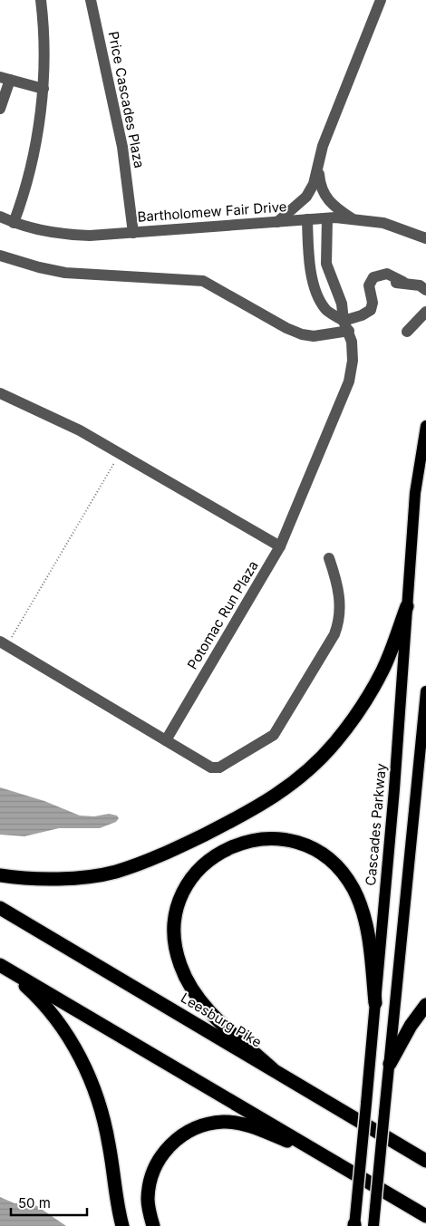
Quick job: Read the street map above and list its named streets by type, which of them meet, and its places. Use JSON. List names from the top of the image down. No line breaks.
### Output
{"streets":{"highway":["Leesburg Pike"],"main road":["Cascades Parkway"],"street":["Price Cascades Plaza","Bartholomew Fair Drive","Potomac Run Plaza"]},"crossings":[["Price Cascades Plaza","Bartholomew Fair Drive"],["Bartholomew Fair Drive","Potomac Run Plaza"]],"scale_bar":"50 m"}
